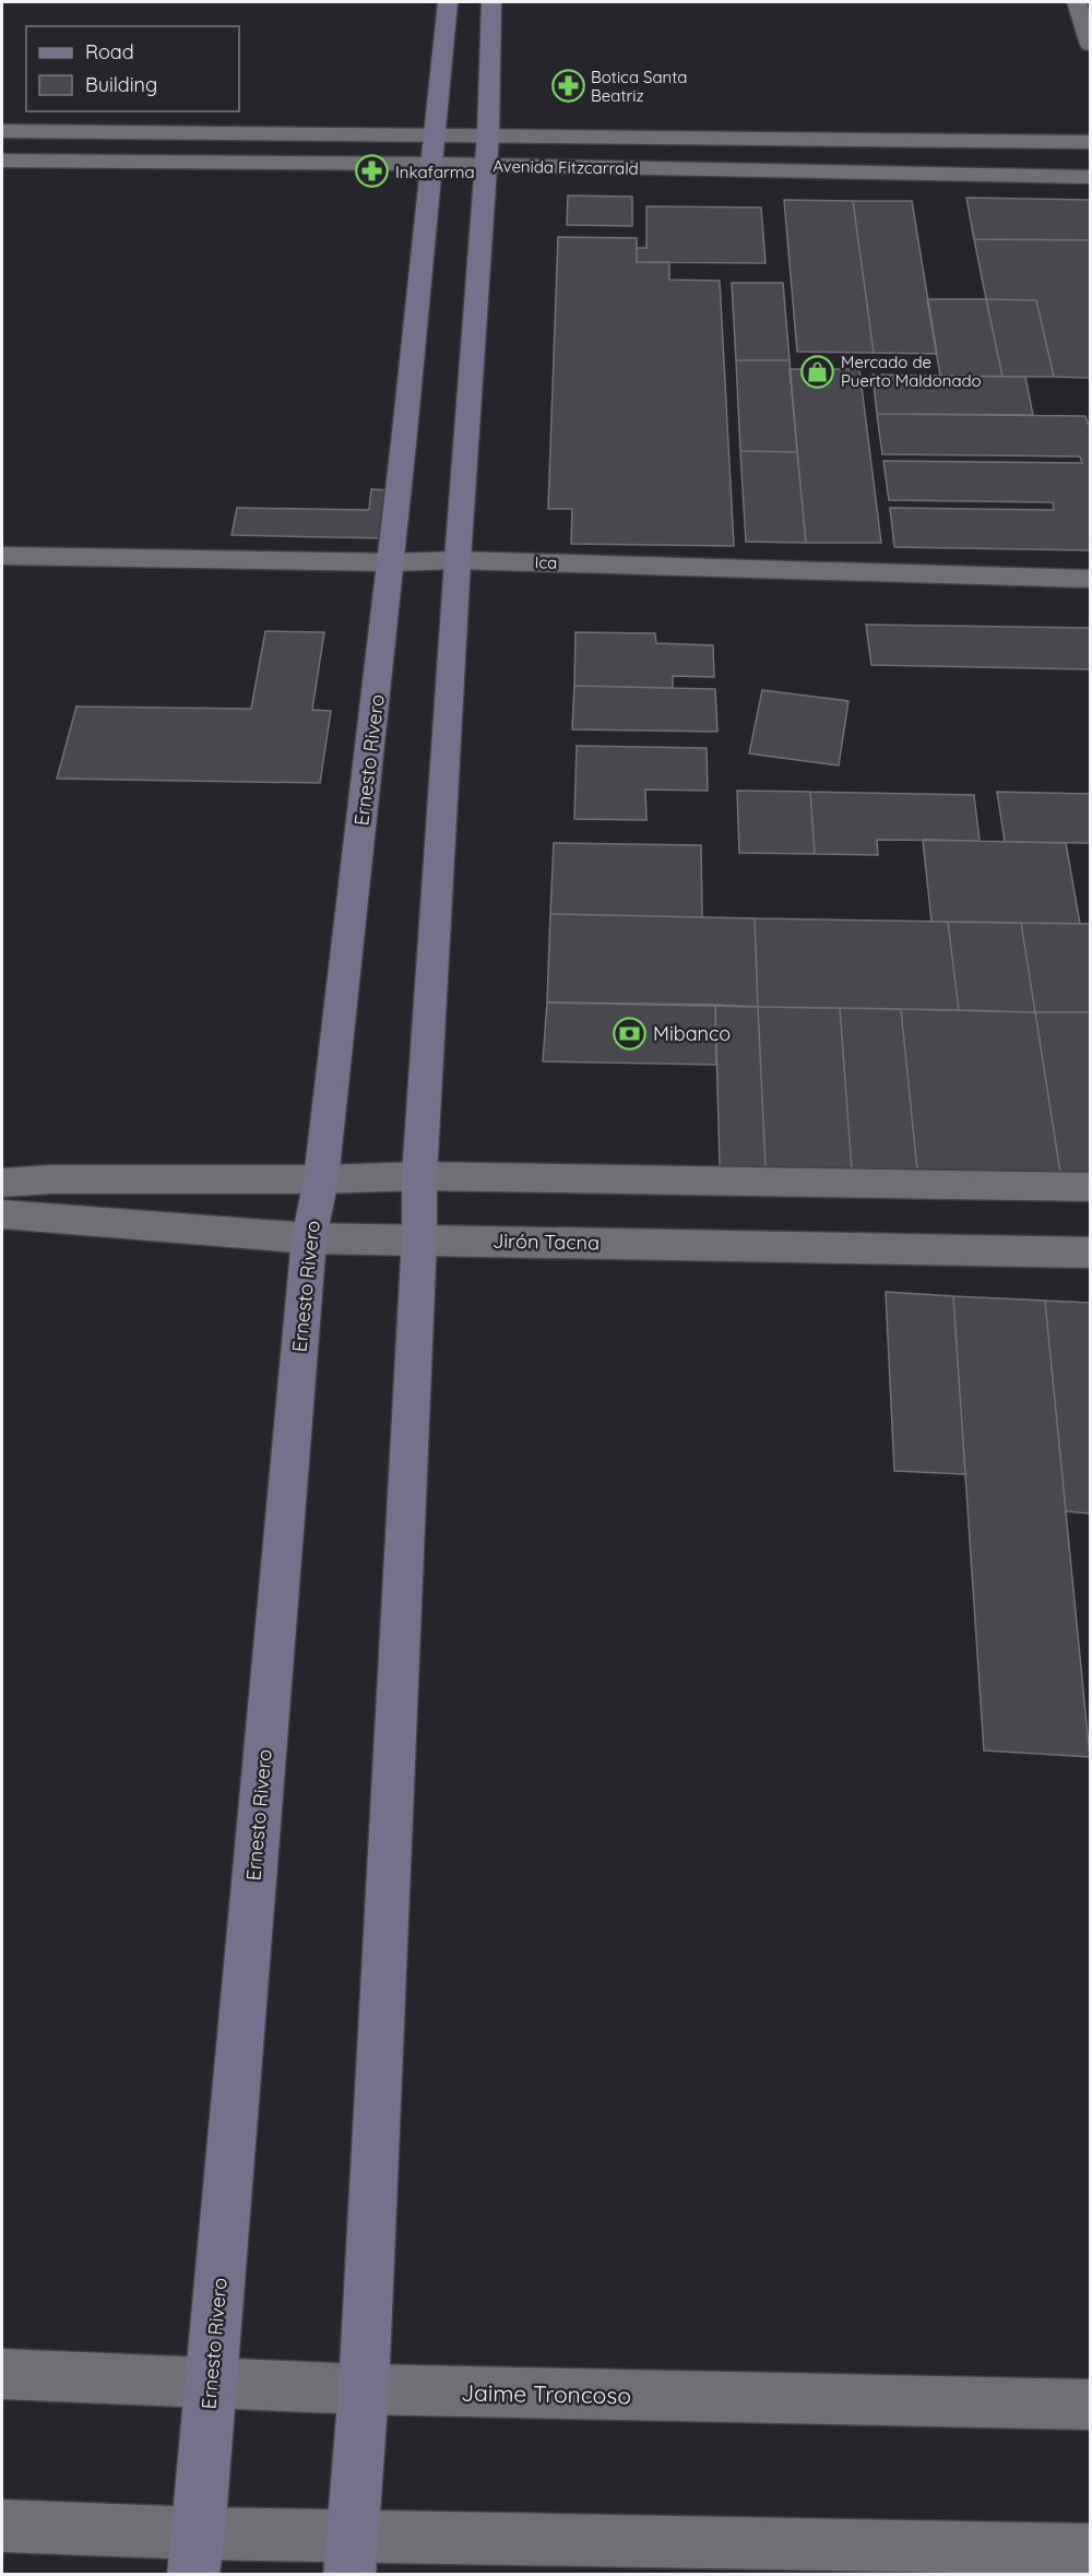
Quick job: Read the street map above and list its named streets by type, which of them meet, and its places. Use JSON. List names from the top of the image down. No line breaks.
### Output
{"streets":{"main road":["Ernesto Rivero"],"street":["Avenida Fitzcarrald","Ica","Jirón Tacna","Jaime Troncoso"]},"crossings":[["Avenida Fitzcarrald","Ernesto Rivero"],["Ica","Ernesto Rivero"],["Ernesto Rivero","Jirón Tacna"],["Ernesto Rivero","Jaime Troncoso"]],"places":{"pharmacy":["Botica Santa Beatriz","Inkafarma"],"shop":["Mercado de Puerto Maldonado"],"bank":["Mibanco"]},"legend":["Road","Building"]}
